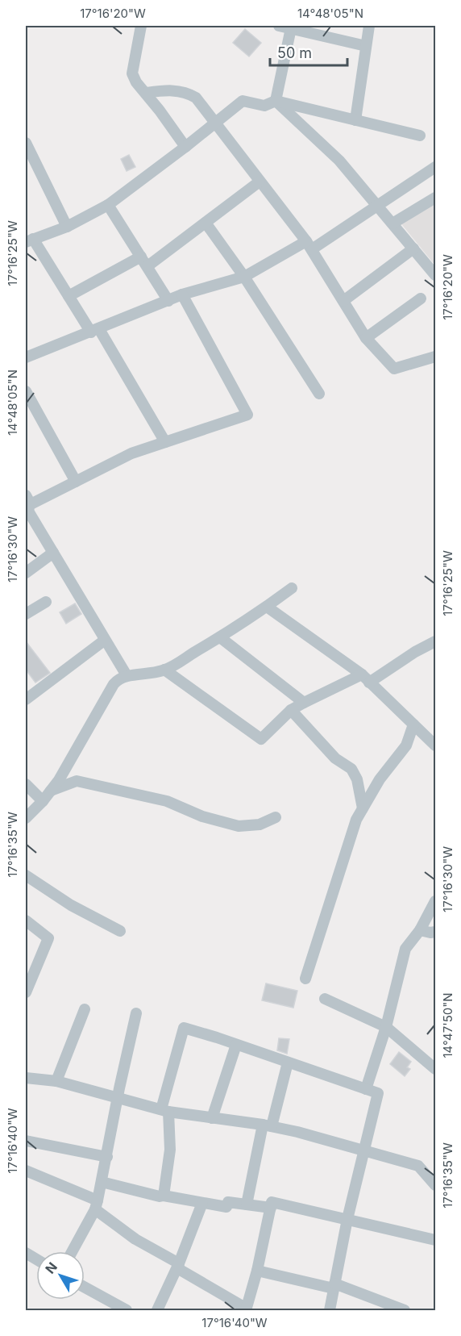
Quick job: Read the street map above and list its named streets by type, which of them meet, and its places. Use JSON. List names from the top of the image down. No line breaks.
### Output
{"scale_bar":"50 m","north":"top left","coordinates":["17°16'20\"W","14°48'05\"N","17°16'25\"W","17°16'30\"W","17°16'35\"W","14°47'50\"N","17°16'40\"W"]}
